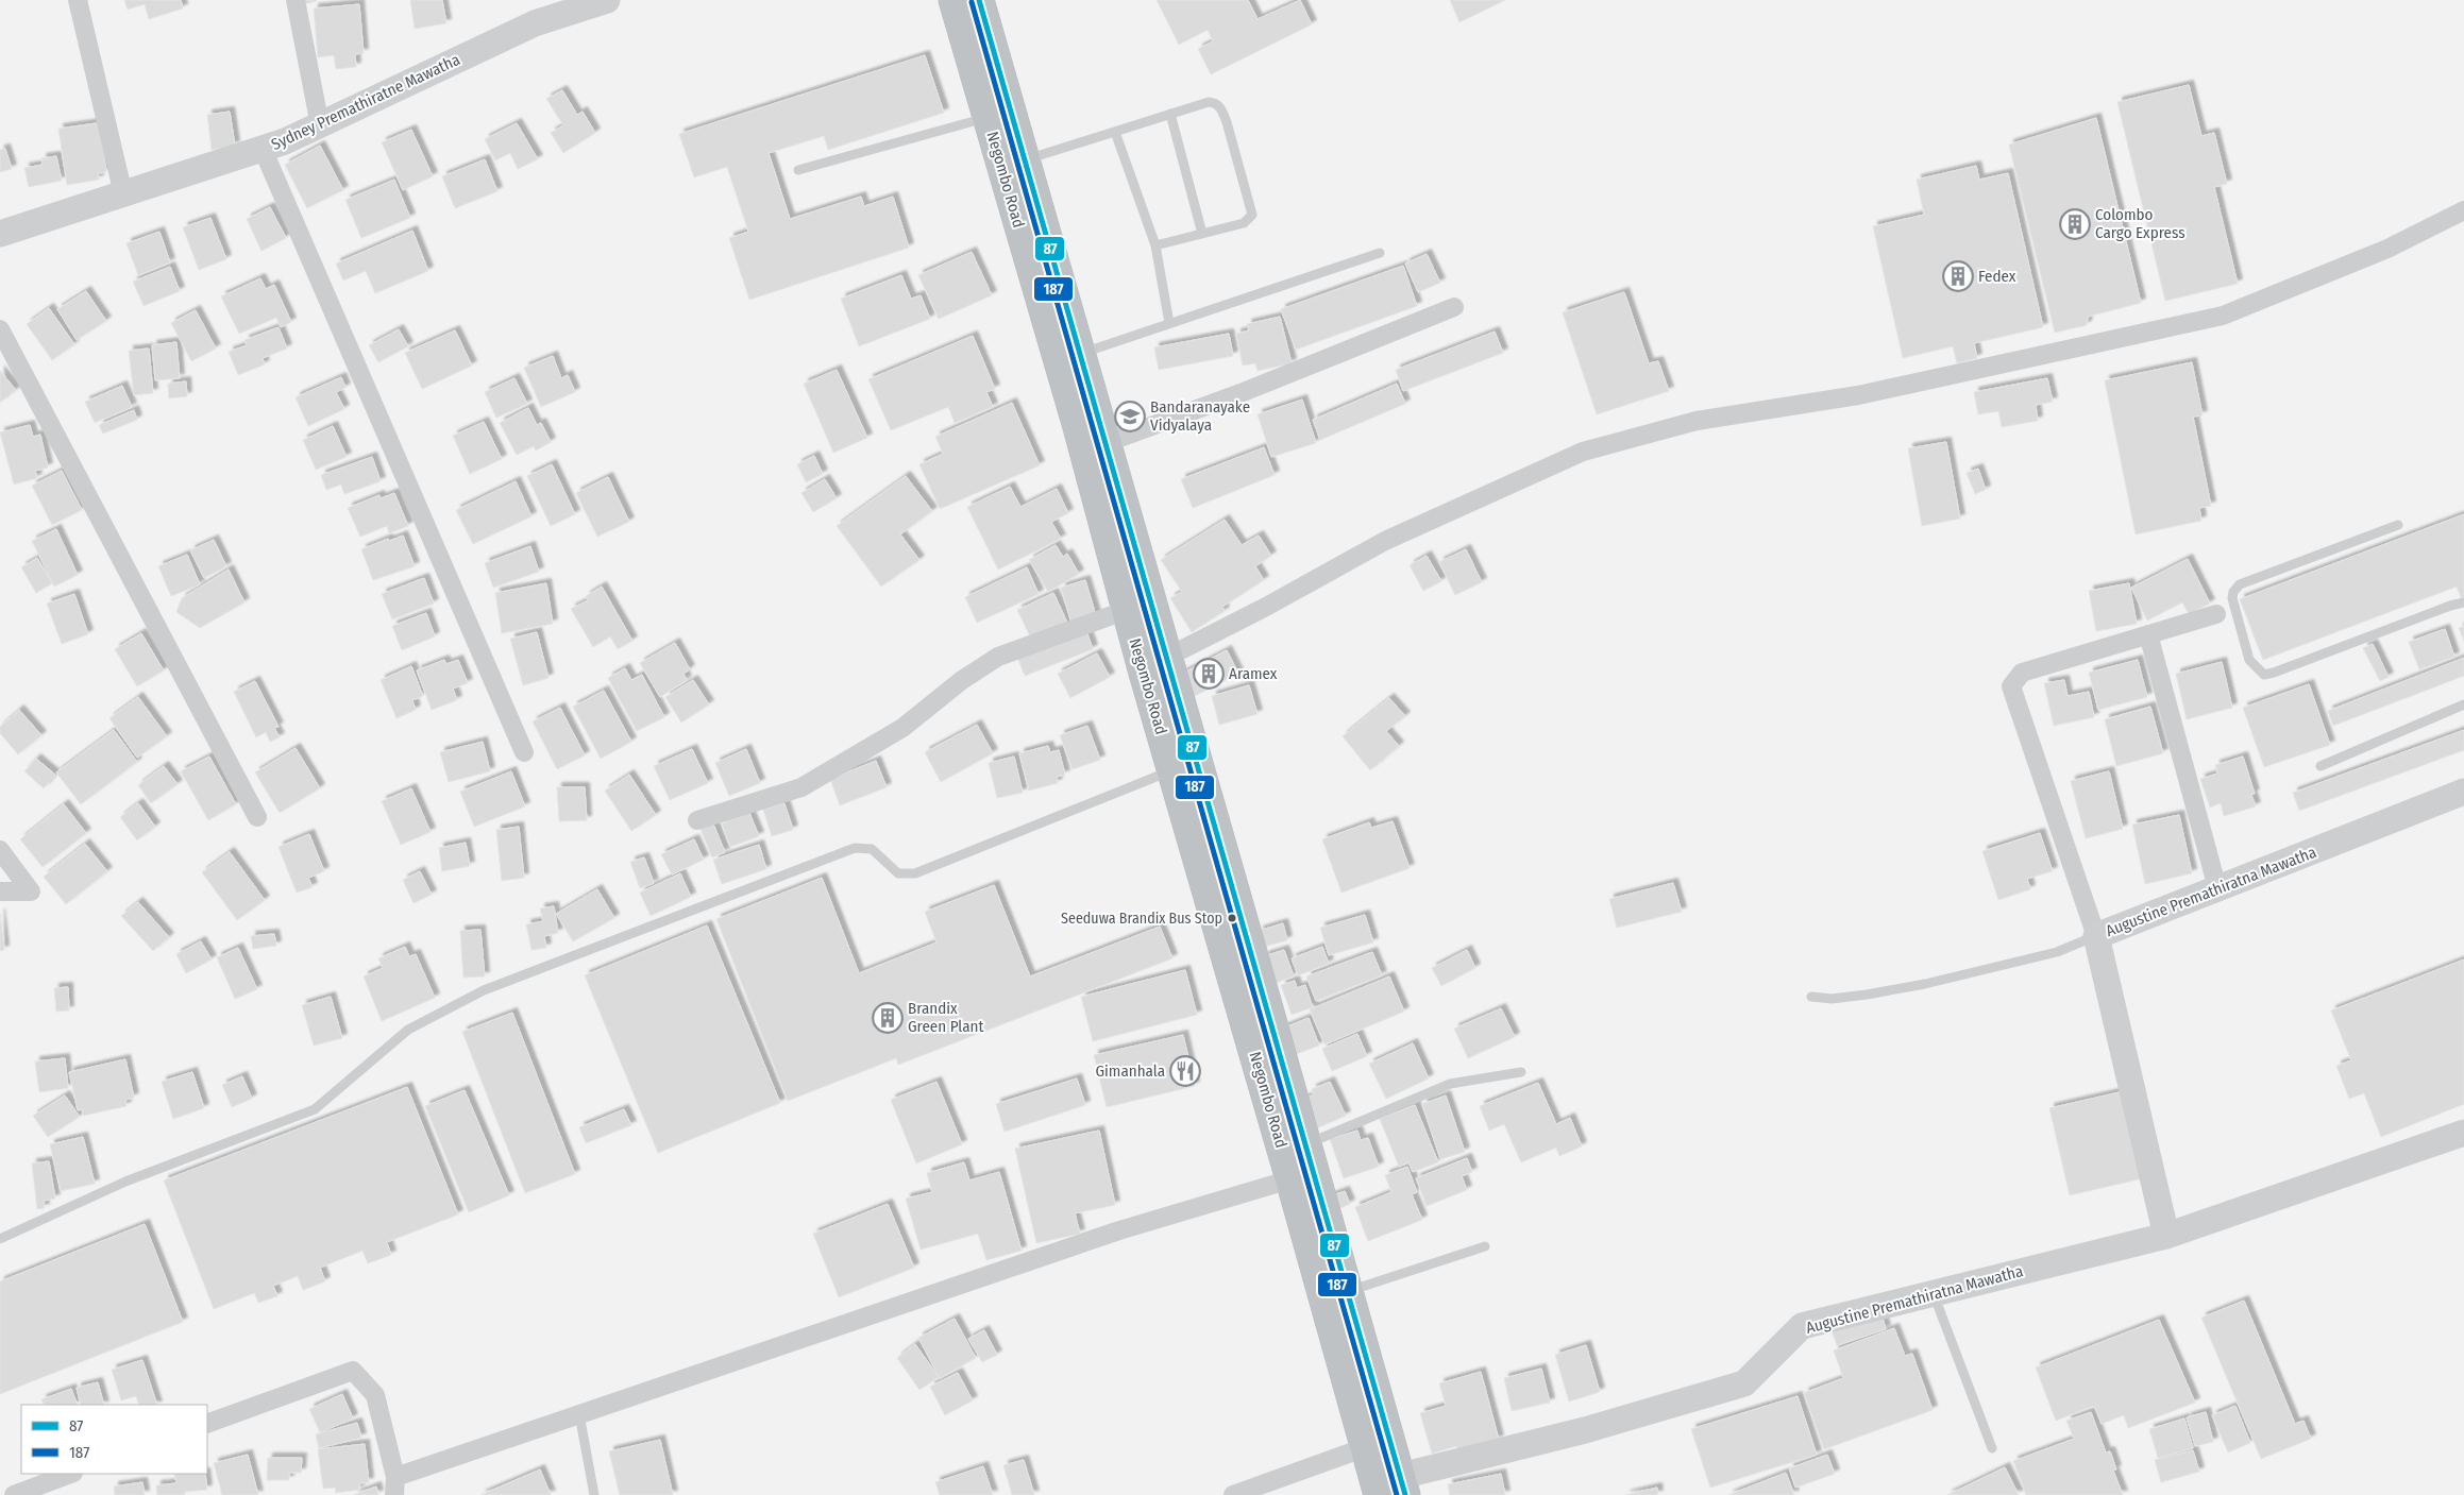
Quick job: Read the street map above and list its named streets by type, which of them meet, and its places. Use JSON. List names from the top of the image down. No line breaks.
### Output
{"streets":{"highway":["Negombo Road"],"main road":["Sydney Premathiratne Mawatha","Augustine Premathiratna Mawatha"]},"crossings":[["Negombo Road","Augustine Premathiratna Mawatha"]],"places":{"building":["Colombo Cargo Express","Fedex","Aramex","Brandix Green Plant"],"school or university":["Bandaranayake Vidyalaya"],"other":["Seeduwa Brandix Bus Stop"],"restaurant":["Gimanhala"]},"lines":["transit line 87","transit line 187"],"legend":["87","187"]}
